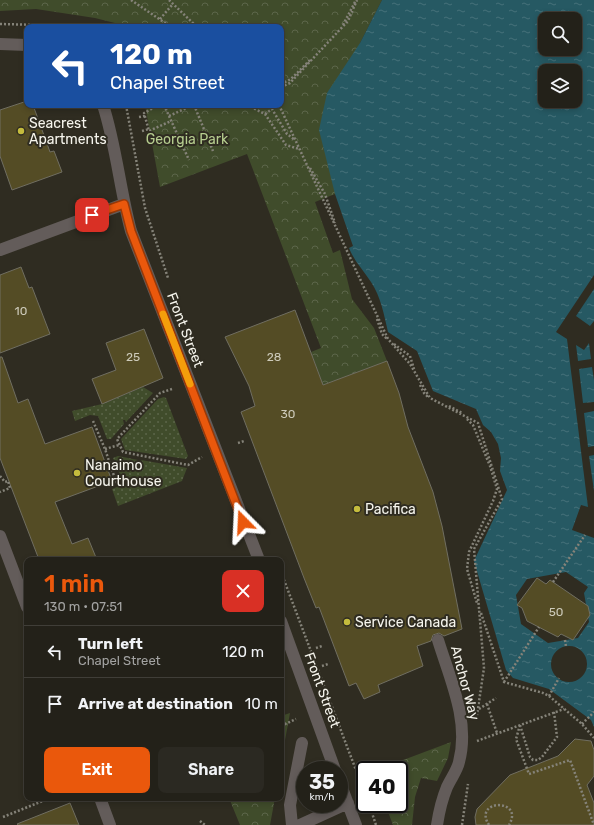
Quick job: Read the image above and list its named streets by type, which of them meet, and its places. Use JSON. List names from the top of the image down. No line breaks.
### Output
{"streets":{"street":["Front Street","Anchor Way"]},"parks":["Georgia Park"],"places":["Seacrest Apartments","Nanaimo Courthouse","Pacifica","Service Canada"],"house_numbers":["10","25","28","30","50"],"page":{"turn":["120 m","Chapel Street"],"heading":["1 min","130 m · 07:51"],"list":[{"name":"Turn left","note":"Chapel Street","value":"120 m"},{"name":"Arrive at destination","value":"10 m"}],"buttons":["Exit","Share"],"speed":"35 km/h","limit":"40"}}
